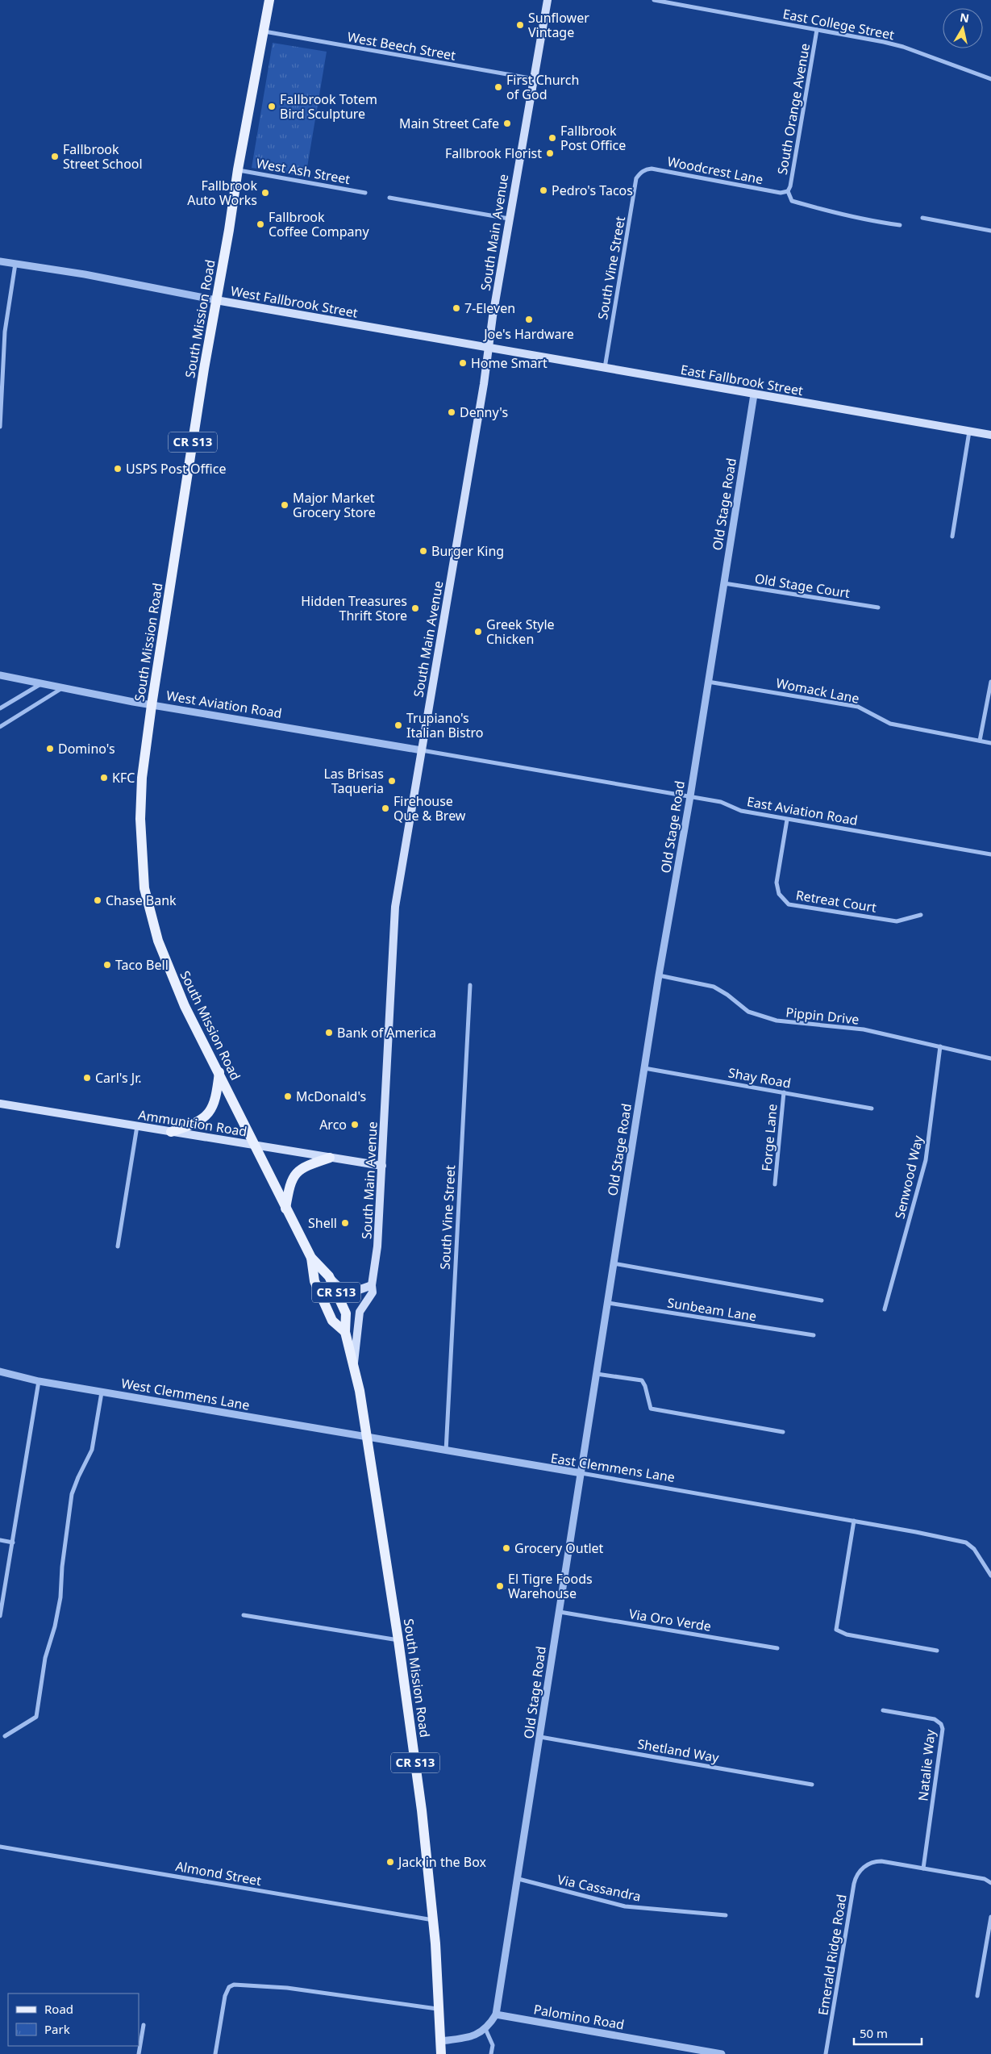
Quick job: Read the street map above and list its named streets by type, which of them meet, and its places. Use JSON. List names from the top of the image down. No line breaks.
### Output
{"streets":{"main road":["South Main Avenue","West Fallbrook Street","South Mission Road","East Fallbrook Street","CR S13","Ammunition Road"],"street":["East College Street","West Beech Street","South Orange Avenue","Woodcrest Lane","West Ash Street","South Vine Street","Old Stage Road","Old Stage Court","Womack Lane","West Aviation Road","East Aviation Road","Retreat Court","Pippin Drive","Shay Road","Forge Lane","Senwood Way","Sunbeam Lane","West Clemmens Lane","East Clemmens Lane","Via Oro Verde","Shetland Way","Natalie Way","Almond Street","Via Cassandra","Emerald Ridge Road","Palomino Road"]},"crossings":[["East College Street","South Orange Avenue"],["West Beech Street","South Main Avenue"],["West Beech Street","South Mission Road"],["South Orange Avenue","Woodcrest Lane"],["Woodcrest Lane","South Vine Street"],["West Ash Street","South Mission Road"],["South Main Avenue","West Fallbrook Street"],["South Main Avenue","South Mission Road"],["South Main Avenue","East Fallbrook Street"],["South Main Avenue","West Aviation Road"],["South Main Avenue","East Aviation Road"],["South Main Avenue","Ammunition Road"],["South Vine Street","East Fallbrook Street"],["South Vine Street","East Clemmens Lane"],["West Fallbrook Street","South Mission Road"],["West Fallbrook Street","East Fallbrook Street"],["South Mission Road","West Aviation Road"],["South Mission Road","Ammunition Road"],["South Mission Road","West Clemmens Lane"],["South Mission Road","East Clemmens Lane"],["South Mission Road","Almond Street"],["East Fallbrook Street","Old Stage Road"],["Old Stage Road","Old Stage Court"],["Old Stage Road","Womack Lane"],["Old Stage Road","East Aviation Road"],["Old Stage Road","Pippin Drive"],["Old Stage Road","Shay Road"],["Old Stage Road","Sunbeam Lane"],["Old Stage Road","East Clemmens Lane"],["Old Stage Road","Via Oro Verde"],["Old Stage Road","Shetland Way"],["Old Stage Road","Via Cassandra"],["Old Stage Road","Palomino Road"],["West Aviation Road","East Aviation Road"],["East Aviation Road","Retreat Court"],["Pippin Drive","Senwood Way"],["Shay Road","Forge Lane"],["West Clemmens Lane","East Clemmens Lane"],["Natalie Way","Emerald Ridge Road"]],"places":["Sunflower Vintage","First Church of God","Fallbrook Totem Bird Sculpture","Main Street Cafe","Fallbrook Post Office","Fallbrook Florist","Fallbrook Street School","Pedro's Tacos","Fallbrook Auto Works","Fallbrook Coffee Company","7-Eleven","Joe's Hardware","Home Smart","Denny's","USPS Post Office","Major Market Grocery Store","Burger King","Hidden Treasures Thrift Store","Greek Style Chicken","Trupiano's Italian Bistro","Domino's","KFC","Las Brisas Taqueria","Firehouse Que & Brew","Chase Bank","Taco Bell","Bank of America","Carl's Jr.","McDonald's","Arco","Shell","Grocery Outlet","El Tigre Foods Warehouse","Jack in the Box"],"legend":["Road","Park"],"scale_bar":"50 m","north":"top"}
